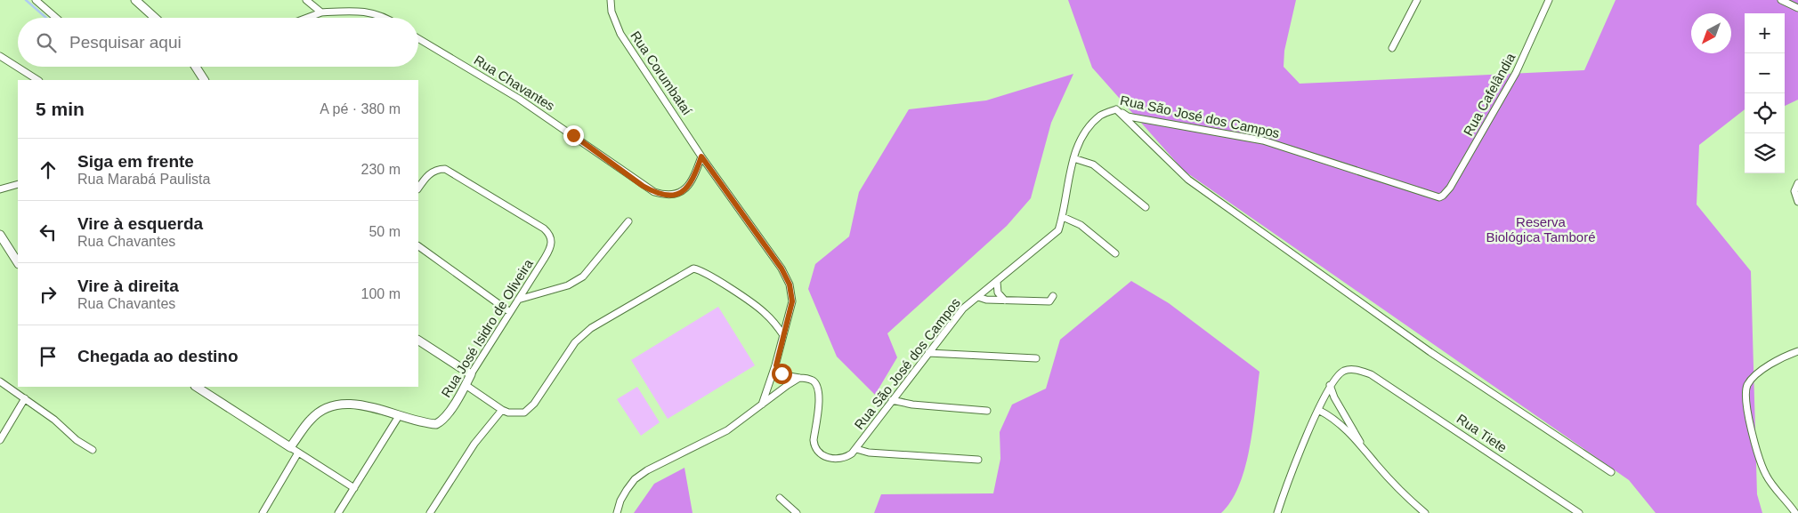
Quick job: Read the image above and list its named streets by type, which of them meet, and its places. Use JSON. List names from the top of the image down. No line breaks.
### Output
{"streets":{"street":["Rua Corumbataí","Rua Chavantes","Rua Cafelândia","Rua São José dos Campos","Rua José Isidro de Oliveira","Rua Tiete"]},"crossings":[["Rua Corumbataí","Rua Chavantes"],["Rua Corumbataí","Rua São José dos Campos"],["Rua Cafelândia","Rua São José dos Campos"]],"parks":["Reserva Biológica Tamboré"],"north":"bottom left","page":{"map_buttons":["+","−"],"search":"Pesquisar aqui","heading":["5 min","A pé · 380 m"],"list":[["Siga em frente","Rua Marabá Paulista","230 m"],["Vire à esquerda","Rua Chavantes","50 m"],["Vire à direita","Rua Chavantes","100 m"],"Chegada ao destino"]}}
